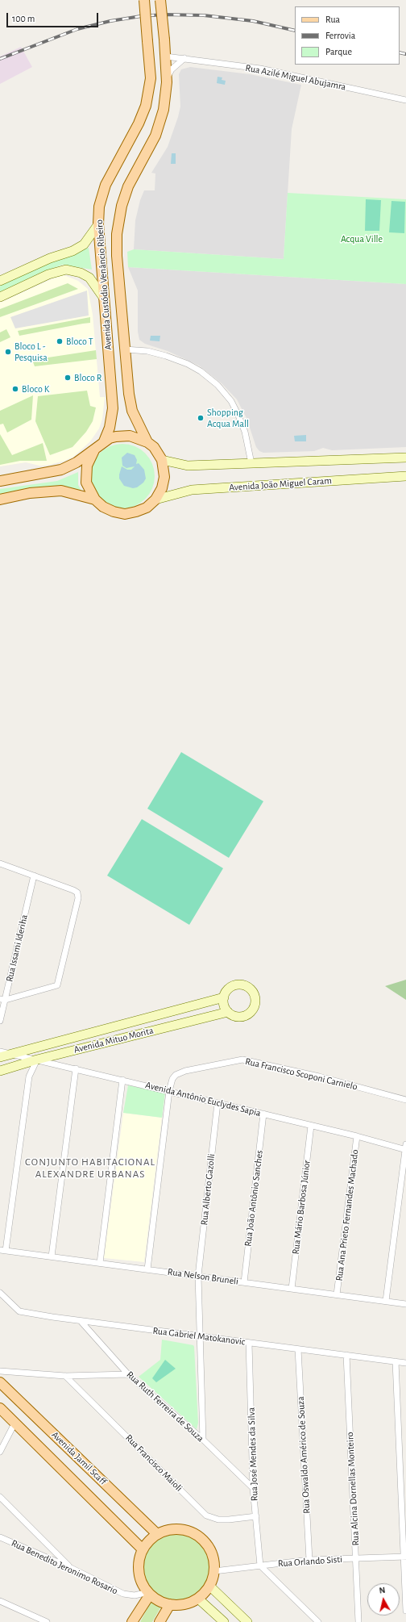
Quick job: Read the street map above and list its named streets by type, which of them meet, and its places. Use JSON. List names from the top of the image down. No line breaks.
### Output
{"streets":{"main road":["Avenida Custódio Venâncio Ribeiro","Avenida Jamil Scaff"],"street":["Rua Azilé Miguel Abujamra","Avenida João Miguel Caram","Rua Issami Ideriha","Avenida Mituo Morita","Rua Francisco Scoponi Carnielo","Avenida Antônio Euclydes Sapia","Rua Alberto Gazolli","Rua João Antônio Sanches","Rua Mário Barbosa Júnior","Rua Ana Prieto Fernandes Machado","Rua Nelson Bruneli","Rua Gabriel Matokanovic","Rua Ruth Ferreira de Souza","Rua José Mendes da Silva","Rua Oswaldo Américo de Souza","Rua Francisco Maioli","Rua Alcina Dornellas Monteiro","Rua Orlando Sisti","Rua Benedito Jeronimo Rosario"]},"crossings":[["Rua Azilé Miguel Abujamra","Avenida Custódio Venâncio Ribeiro"],["Avenida Custódio Venâncio Ribeiro","Avenida João Miguel Caram"],["Avenida Mituo Morita","Avenida Antônio Euclydes Sapia"],["Rua Francisco Scoponi Carnielo","Avenida Antônio Euclydes Sapia"],["Avenida Antônio Euclydes Sapia","Rua Alberto Gazolli"],["Avenida Antônio Euclydes Sapia","Rua João Antônio Sanches"],["Avenida Antônio Euclydes Sapia","Rua Mário Barbosa Júnior"],["Avenida Antônio Euclydes Sapia","Rua Ana Prieto Fernandes Machado"],["Rua Alberto Gazolli","Rua Nelson Bruneli"],["Rua Alberto Gazolli","Rua Gabriel Matokanovic"],["Rua Alberto Gazolli","Rua Ruth Ferreira de Souza"],["Rua João Antônio Sanches","Rua Nelson Bruneli"],["Rua Mário Barbosa Júnior","Rua Nelson Bruneli"],["Rua Ana Prieto Fernandes Machado","Rua Nelson Bruneli"],["Rua Gabriel Matokanovic","Rua Ruth Ferreira de Souza"],["Rua Gabriel Matokanovic","Rua José Mendes da Silva"],["Rua Gabriel Matokanovic","Rua Oswaldo Américo de Souza"],["Rua Gabriel Matokanovic","Rua Alcina Dornellas Monteiro"],["Rua Ruth Ferreira de Souza","Rua José Mendes da Silva"],["Rua José Mendes da Silva","Rua Francisco Maioli"],["Rua José Mendes da Silva","Rua Orlando Sisti"],["Rua Oswaldo Américo de Souza","Rua Orlando Sisti"],["Avenida Jamil Scaff","Rua Orlando Sisti"],["Avenida Jamil Scaff","Rua Benedito Jeronimo Rosario"],["Rua Alcina Dornellas Monteiro","Rua Orlando Sisti"],["Rua Orlando Sisti","Rua Benedito Jeronimo Rosario"]],"districts":["CONJUNTO HABITACIONAL ALEXANDRE URBANAS"],"parks":["Acqua Ville"],"places":["Bloco T","Bloco L - Pesquisa","Bloco R","Bloco K","Shopping Acqua Mall"],"legend":["Rua","Ferrovia","Parque"],"scale_bar":"100 m","north":"top"}
